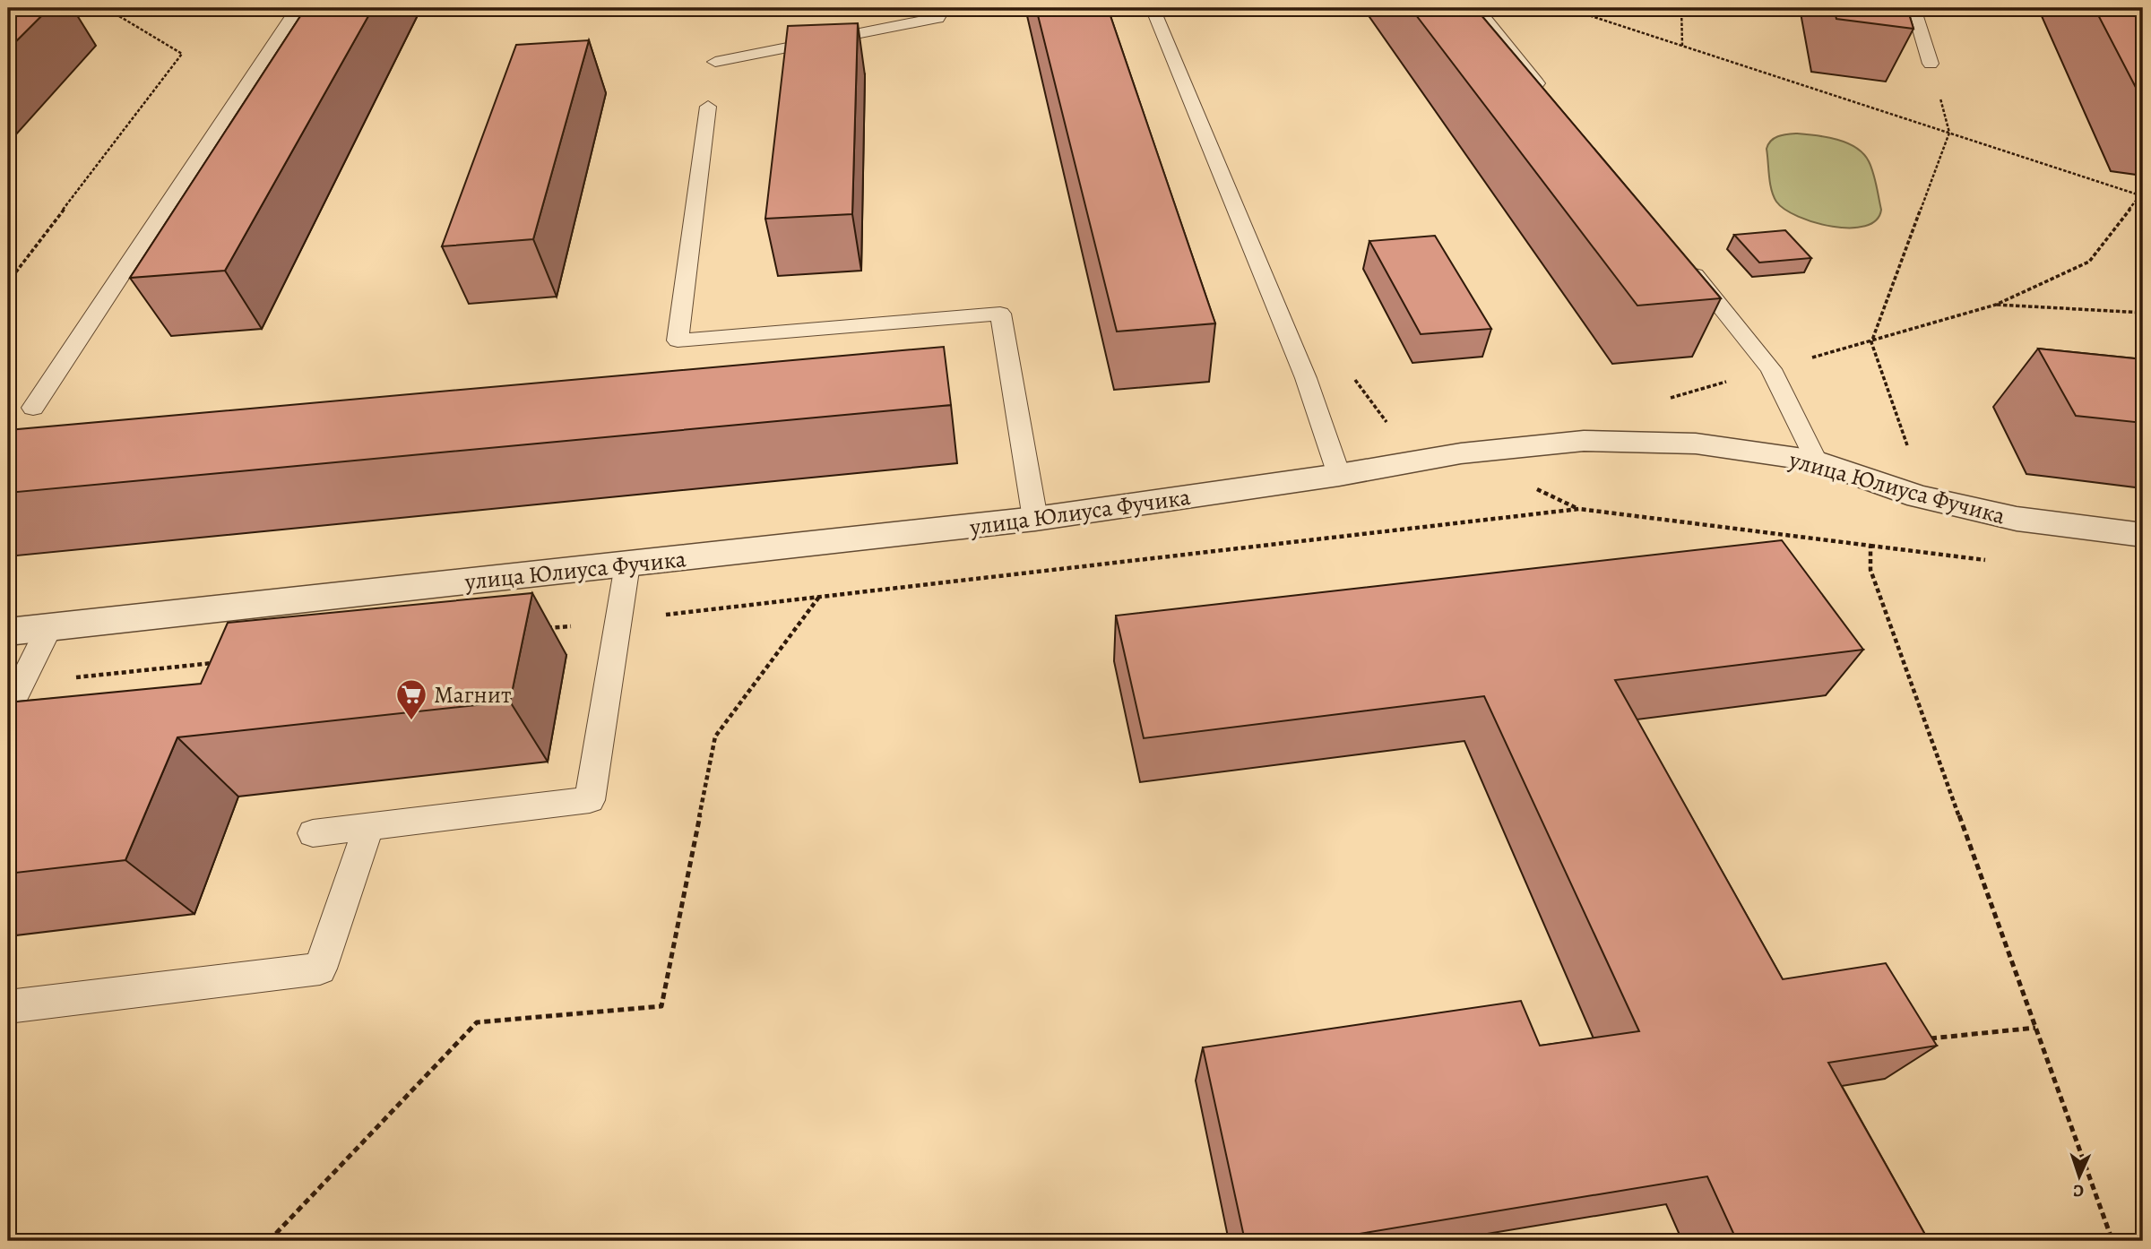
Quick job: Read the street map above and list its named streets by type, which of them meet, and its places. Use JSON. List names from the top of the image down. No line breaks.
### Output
{"streets":{"street":["улица Юлиуса Фучика"]},"places":{"supermarket":["Магнит"]},"north":"bottom"}
